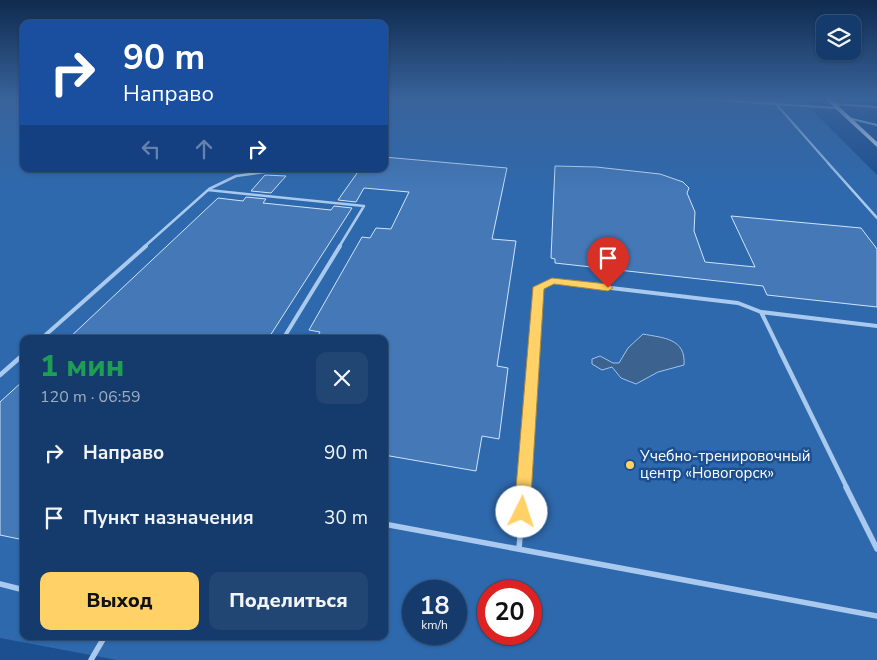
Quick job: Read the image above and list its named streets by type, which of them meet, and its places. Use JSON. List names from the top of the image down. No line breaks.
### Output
{"places":["Учебно-тренировочный центр «Новогорск»"],"page":{"turn":["90 m","Направо"],"heading":["1 мин","120 m · 06:59"],"list":[{"name":"Направо","value":"90 m"},{"name":"Пункт назначения","value":"30 m"}],"buttons":["Выход","Поделиться"],"speed":"18 km/h","limit":"20"}}
